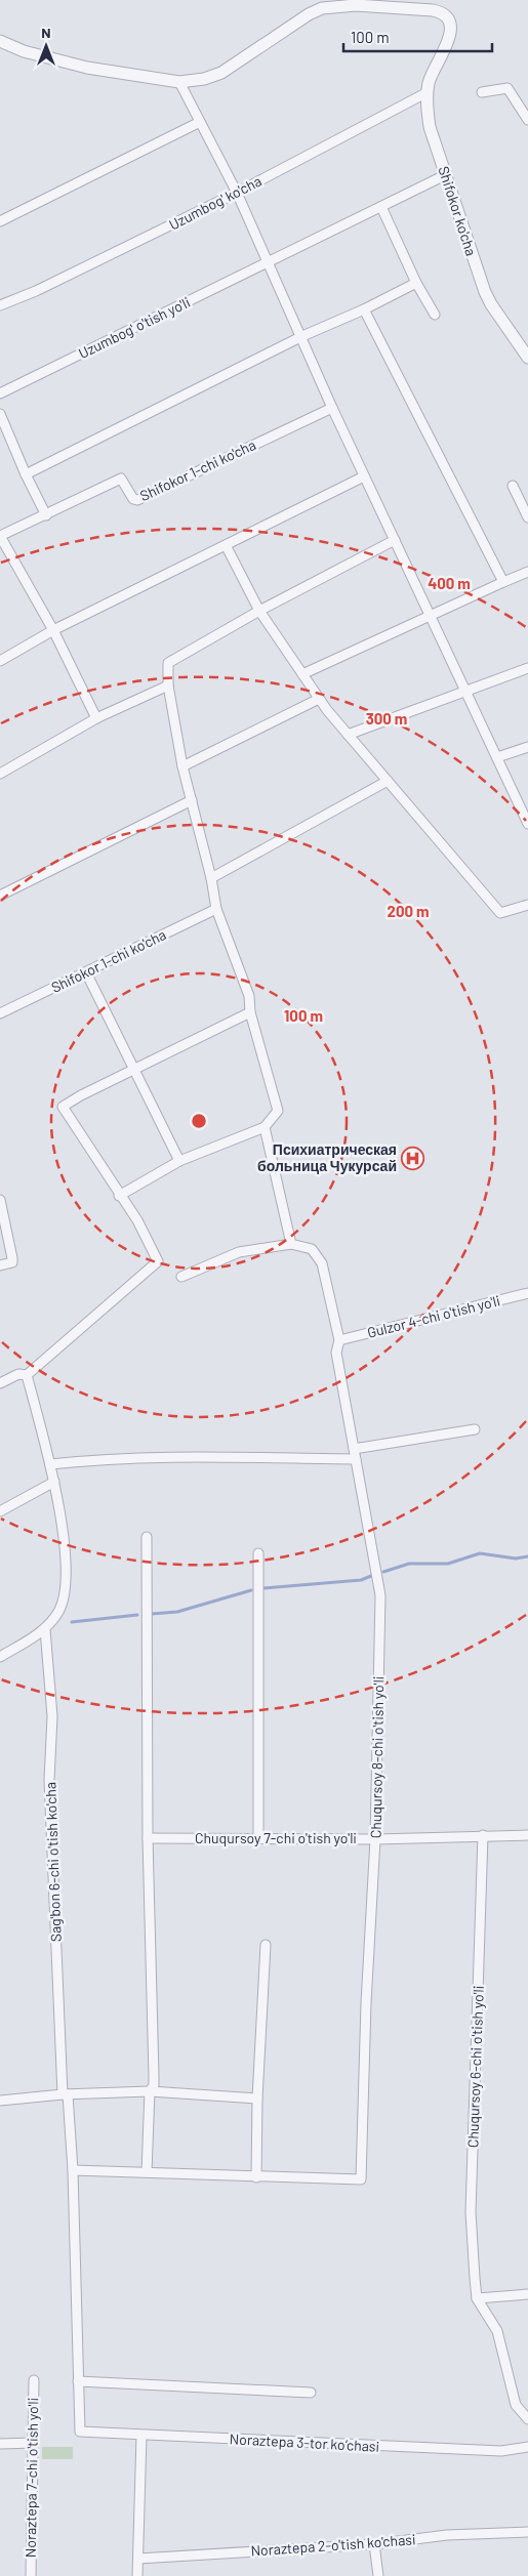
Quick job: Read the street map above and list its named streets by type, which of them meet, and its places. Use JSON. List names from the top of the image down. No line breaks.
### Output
{"streets":{"street":["Uzumbog' ko'cha","Shifokor ko'cha","Uzumbog' o'tish yo'li","Shifokor 1-chi ko'cha","Gulzor 4-chi o'tish yo'li","Chuqursoy 8-chi o'tish yo'li","Chuqursoy 7-chi o'tish yo'li","Sag'bon 6-chi o'tish ko'cha","Chuqursoy 6-chi o'tish yo'li","Noraztepa 3-tor ko‘chasi","Noraztepa 7-chi o'tish yo'li","Noraztepa 2-o'tish ko'chasi"]},"crossings":[["Uzumbog' ko'cha","Shifokor ko'cha"],["Shifokor ko'cha","Uzumbog' o'tish yo'li"],["Gulzor 4-chi o'tish yo'li","Chuqursoy 8-chi o'tish yo'li"],["Chuqursoy 8-chi o'tish yo'li","Chuqursoy 7-chi o'tish yo'li"],["Chuqursoy 7-chi o'tish yo'li","Chuqursoy 6-chi o'tish yo'li"],["Sag'bon 6-chi o'tish ko'cha","Noraztepa 3-tor ko‘chasi"]],"places":{"hospital":["Психиатрическая больница Чукурсай"]},"scale_bar":"100 m","north":"top","rings":["400 m","300 m","200 m","100 m"]}
